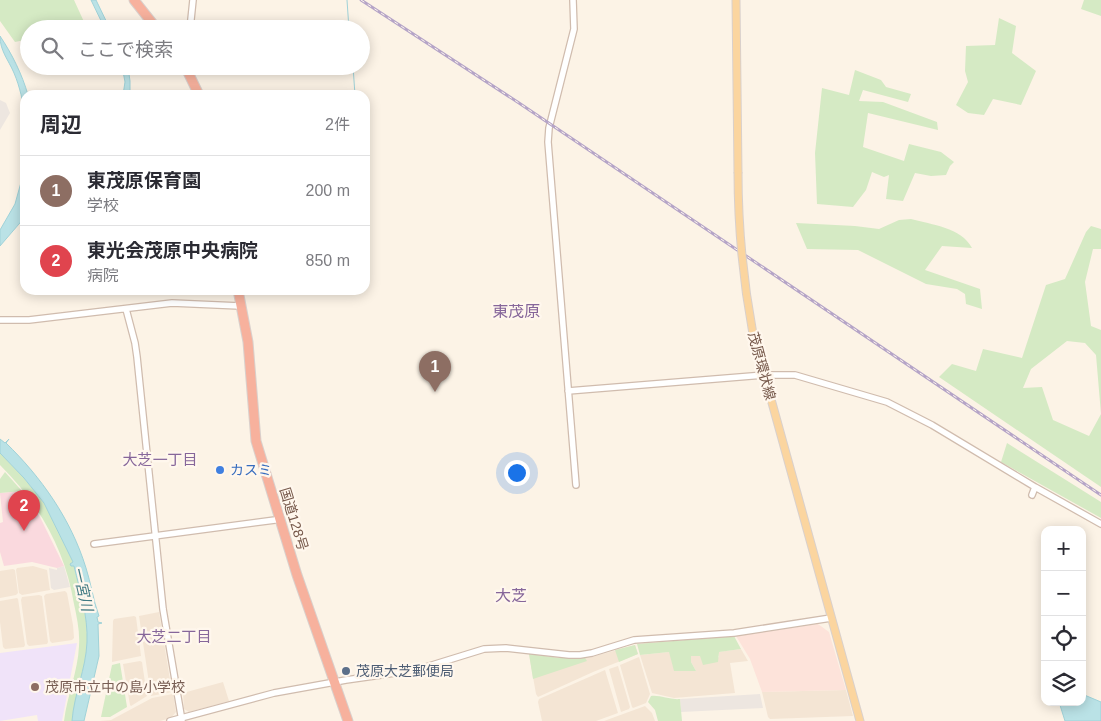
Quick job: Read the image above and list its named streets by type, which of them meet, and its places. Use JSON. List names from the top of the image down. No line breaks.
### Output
{"streets":{"highway":["国道128号"],"main road":["茂原環状線"]},"districts":["東茂原","大芝一丁目","大芝","大芝二丁目"],"water":["一宮川"],"places":["カスミ","茂原大芝郵便局","茂原市立中の島小学校"],"page":{"search":"ここで検索","heading":["周辺","2件"],"list":[{"mark":"1","name":"東茂原保育園","note":"学校","value":"200 m"},{"mark":"2","name":"東光会茂原中央病院","note":"病院","value":"850 m"}],"pins":["1","2"],"map_buttons":["+","−"]}}
